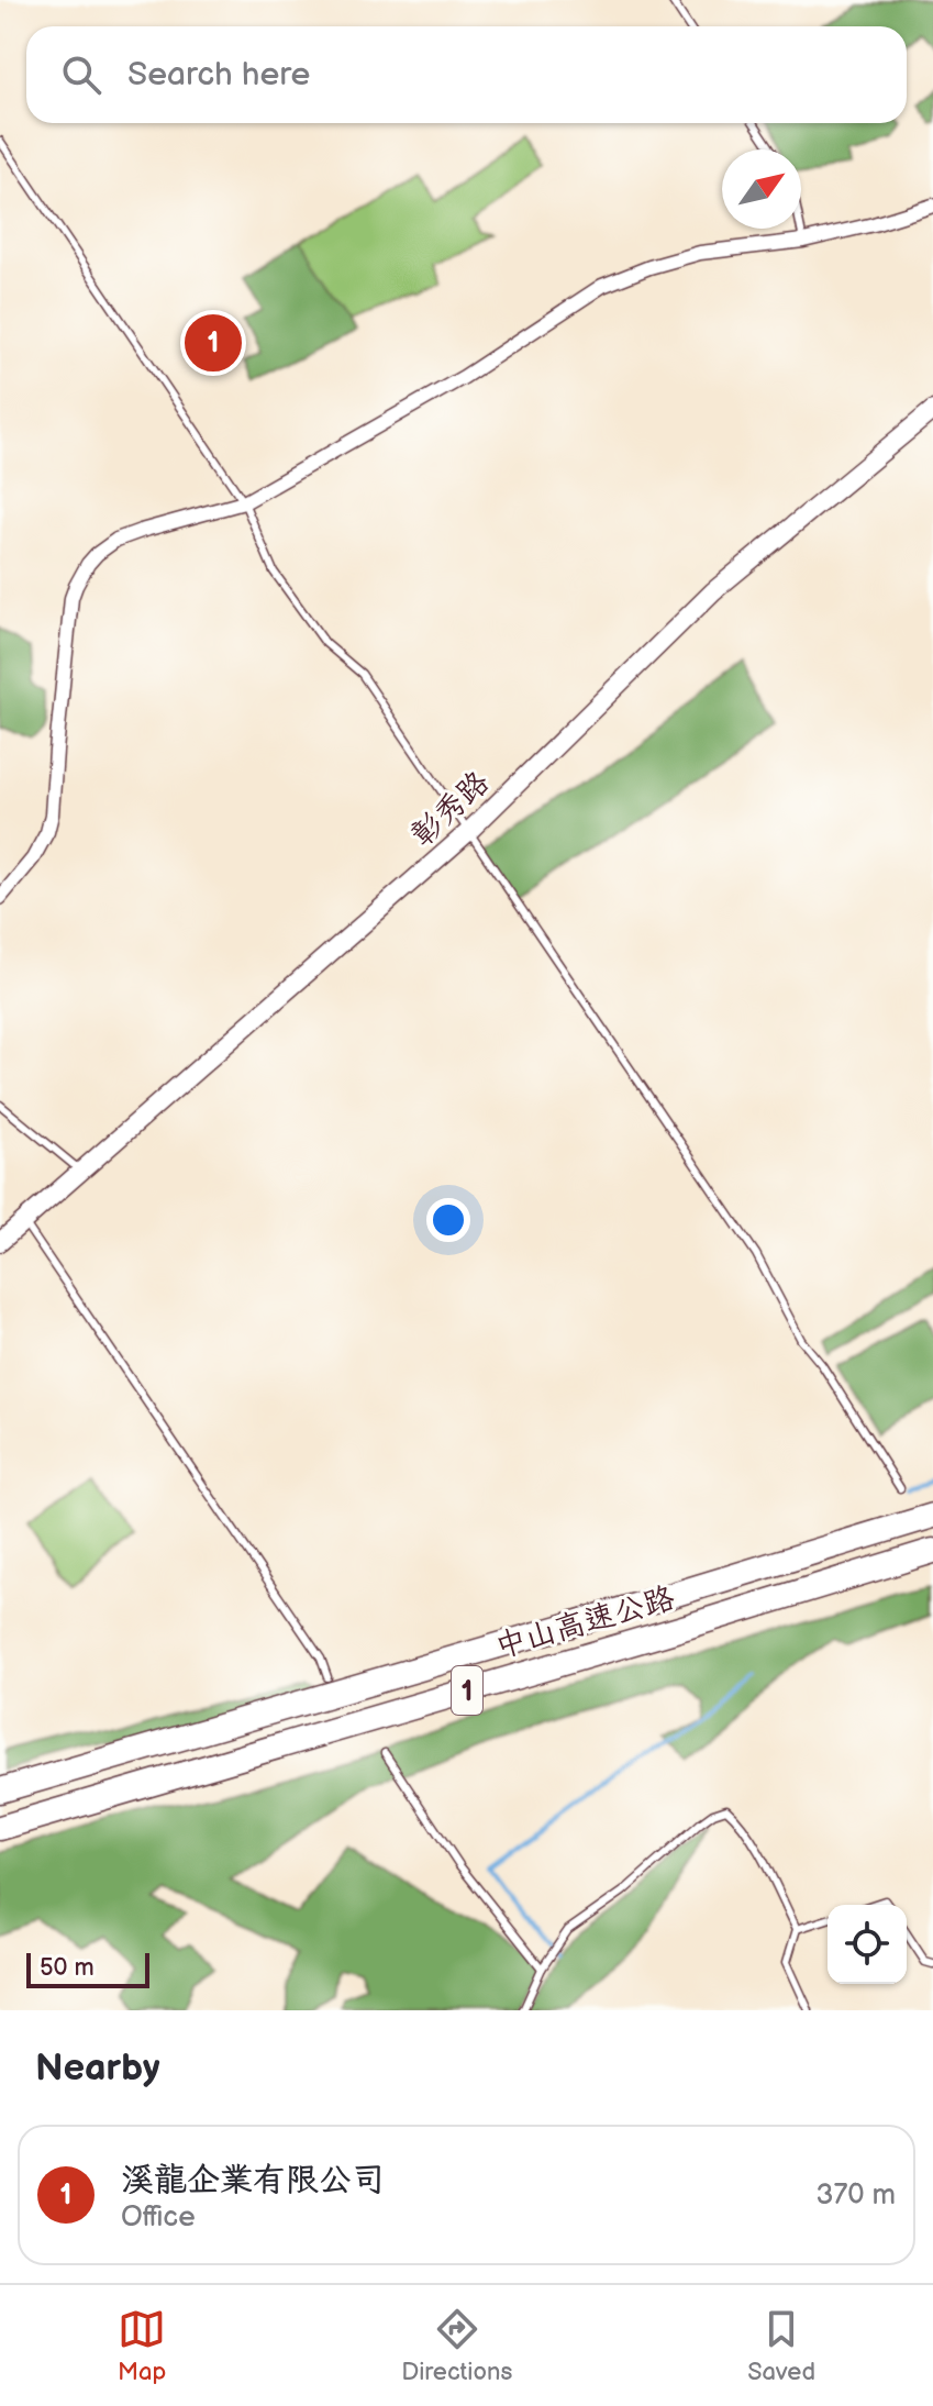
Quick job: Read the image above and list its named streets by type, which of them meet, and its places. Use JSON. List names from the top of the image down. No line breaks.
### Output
{"streets":{"highway":["中山高速公路","1"],"street":["彰秀路"]},"scale_bar":"50 m","north":"top right","page":{"search":"Search here","pins":"1","scale":"50 m","heading":"Nearby","list":[{"mark":"1","name":"溪龍企業有限公司","note":"Office","value":"370 m"}],"nav":["Map","Directions","Saved"]}}
